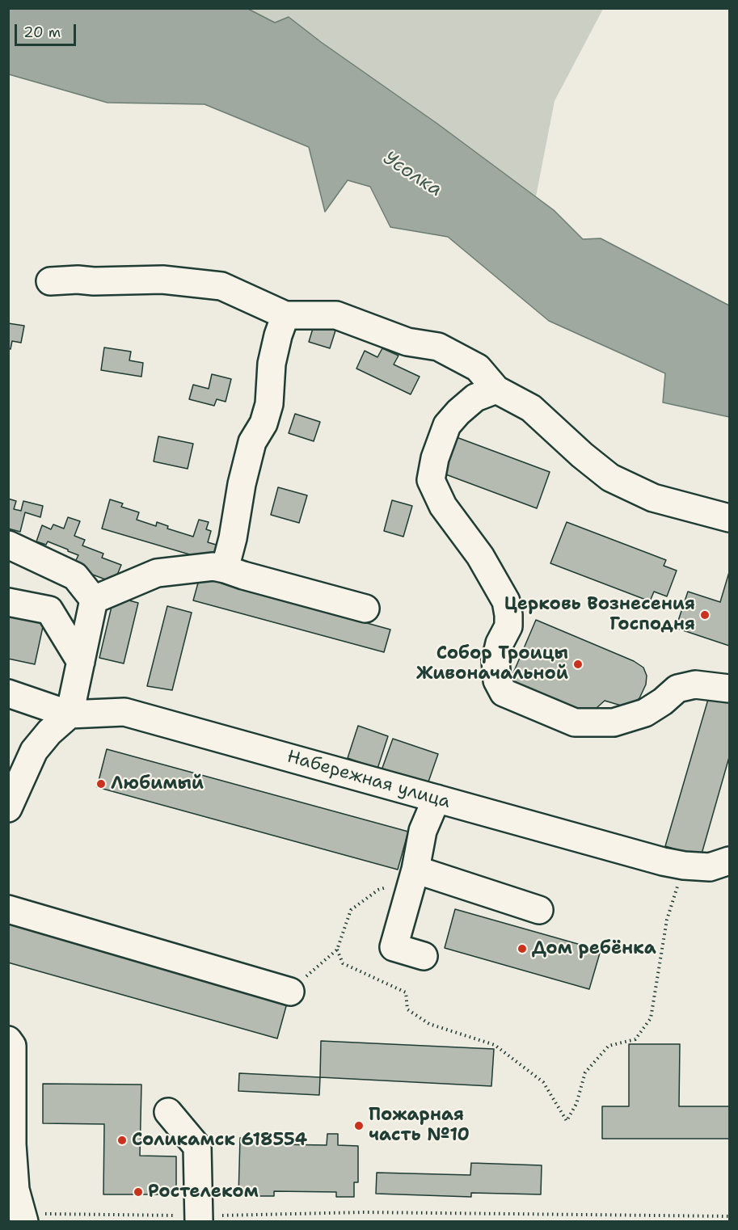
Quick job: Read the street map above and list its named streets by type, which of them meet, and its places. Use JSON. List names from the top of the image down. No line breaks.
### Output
{"streets":{"street":["Набережная улица"]},"water":["Усолка"],"places":["Церковь Вознесения Господня","Собор Троицы Живоначальной","Любимый","Дом ребёнка","Пожарная часть №10","Соликамск 618554","Ростелеком"],"scale_bar":"20 m"}
